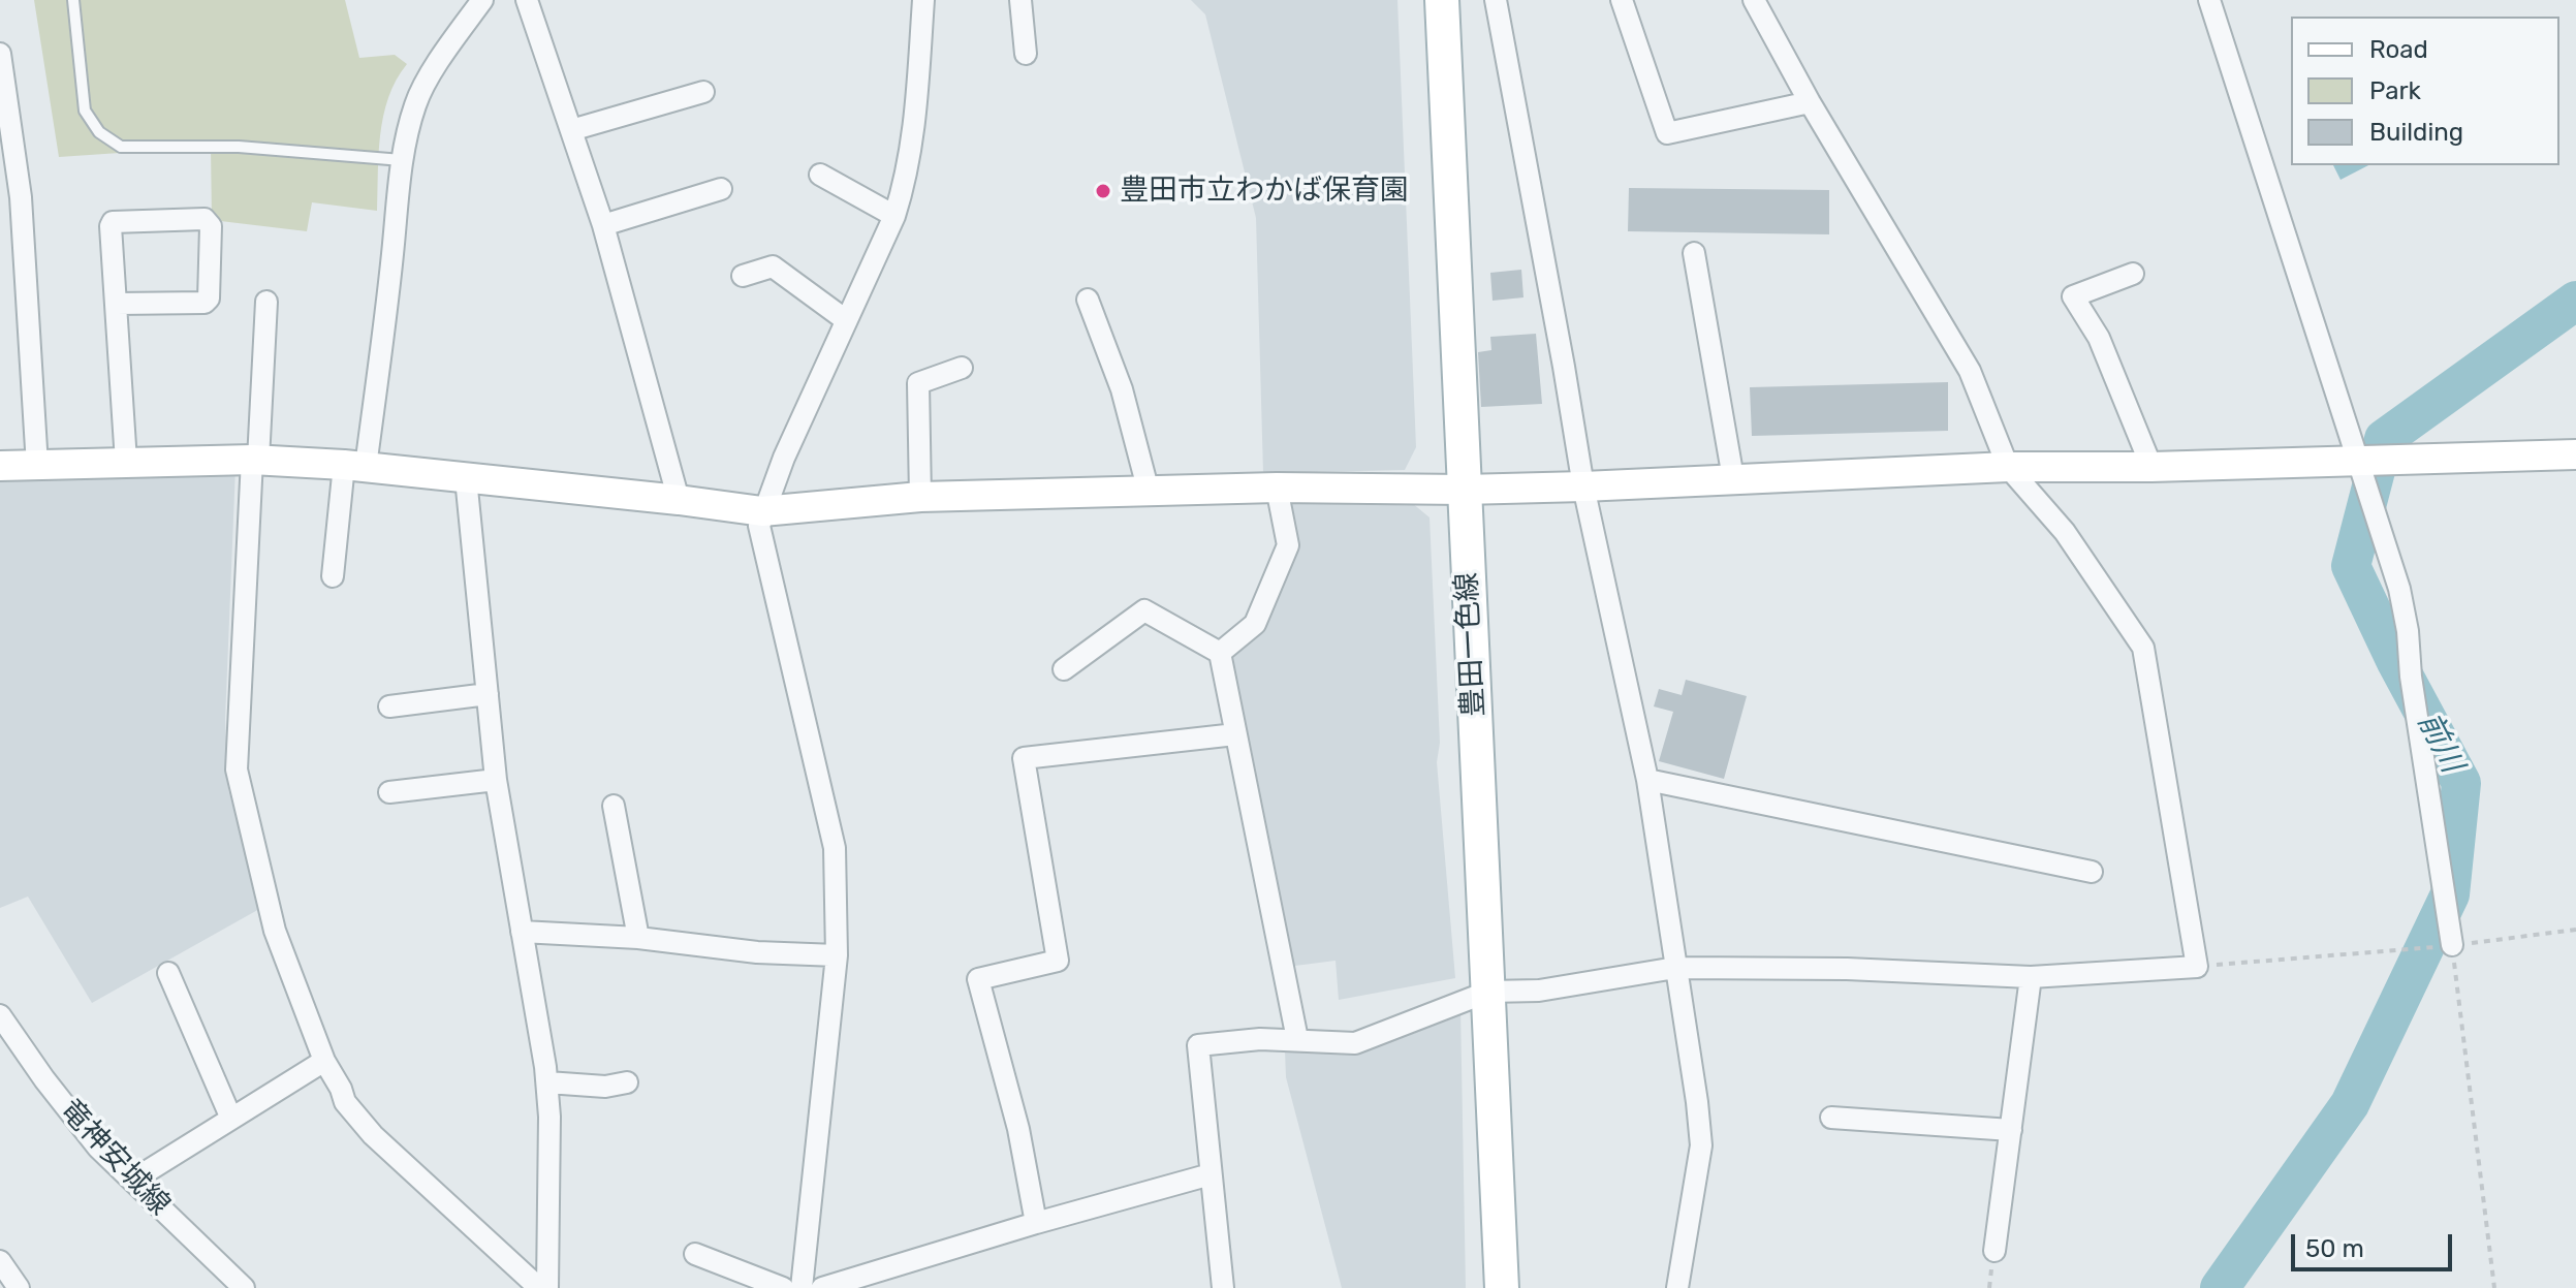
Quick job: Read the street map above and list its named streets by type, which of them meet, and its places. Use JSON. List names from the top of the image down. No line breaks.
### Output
{"streets":{"main road":["豊田一色線"],"street":["竜神安城線"]},"water":["前川"],"places":["豊田市立わかば保育園"],"legend":["Road","Park","Building"],"scale_bar":"50 m"}
